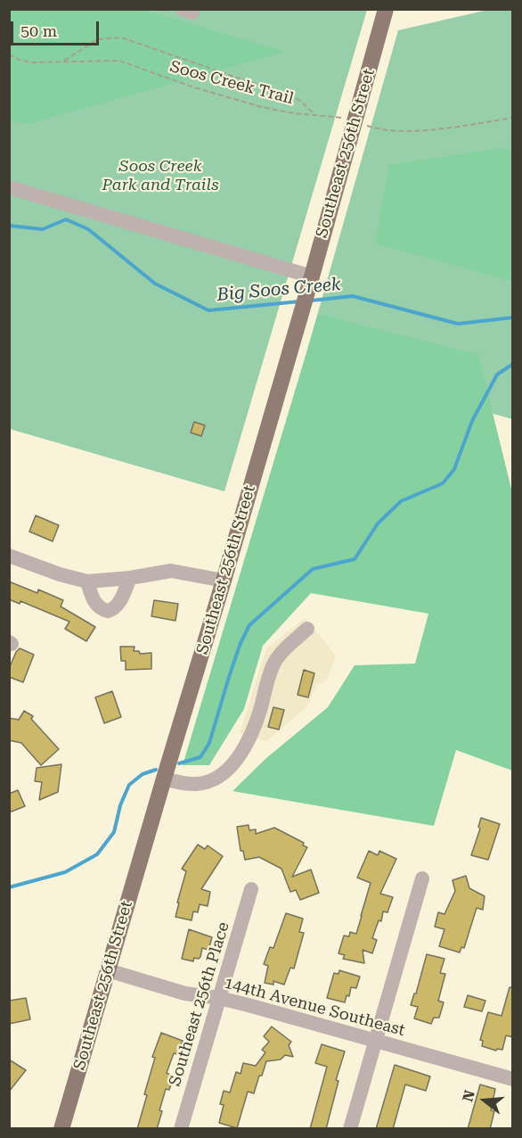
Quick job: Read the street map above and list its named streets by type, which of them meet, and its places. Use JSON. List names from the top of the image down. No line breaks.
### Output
{"streets":{"main road":["Southeast 256th Street"],"street":["Southeast 256th Place","144th Avenue Southeast"],"path":["Soos Creek Trail"]},"crossings":[["Soos Creek Trail","Southeast 256th Street"],["Southeast 256th Street","144th Avenue Southeast"],["Southeast 256th Place","144th Avenue Southeast"]],"water":["Big Soos Creek"],"parks":["Soos Creek Park and Trails"],"scale_bar":"50 m","north":"left"}
